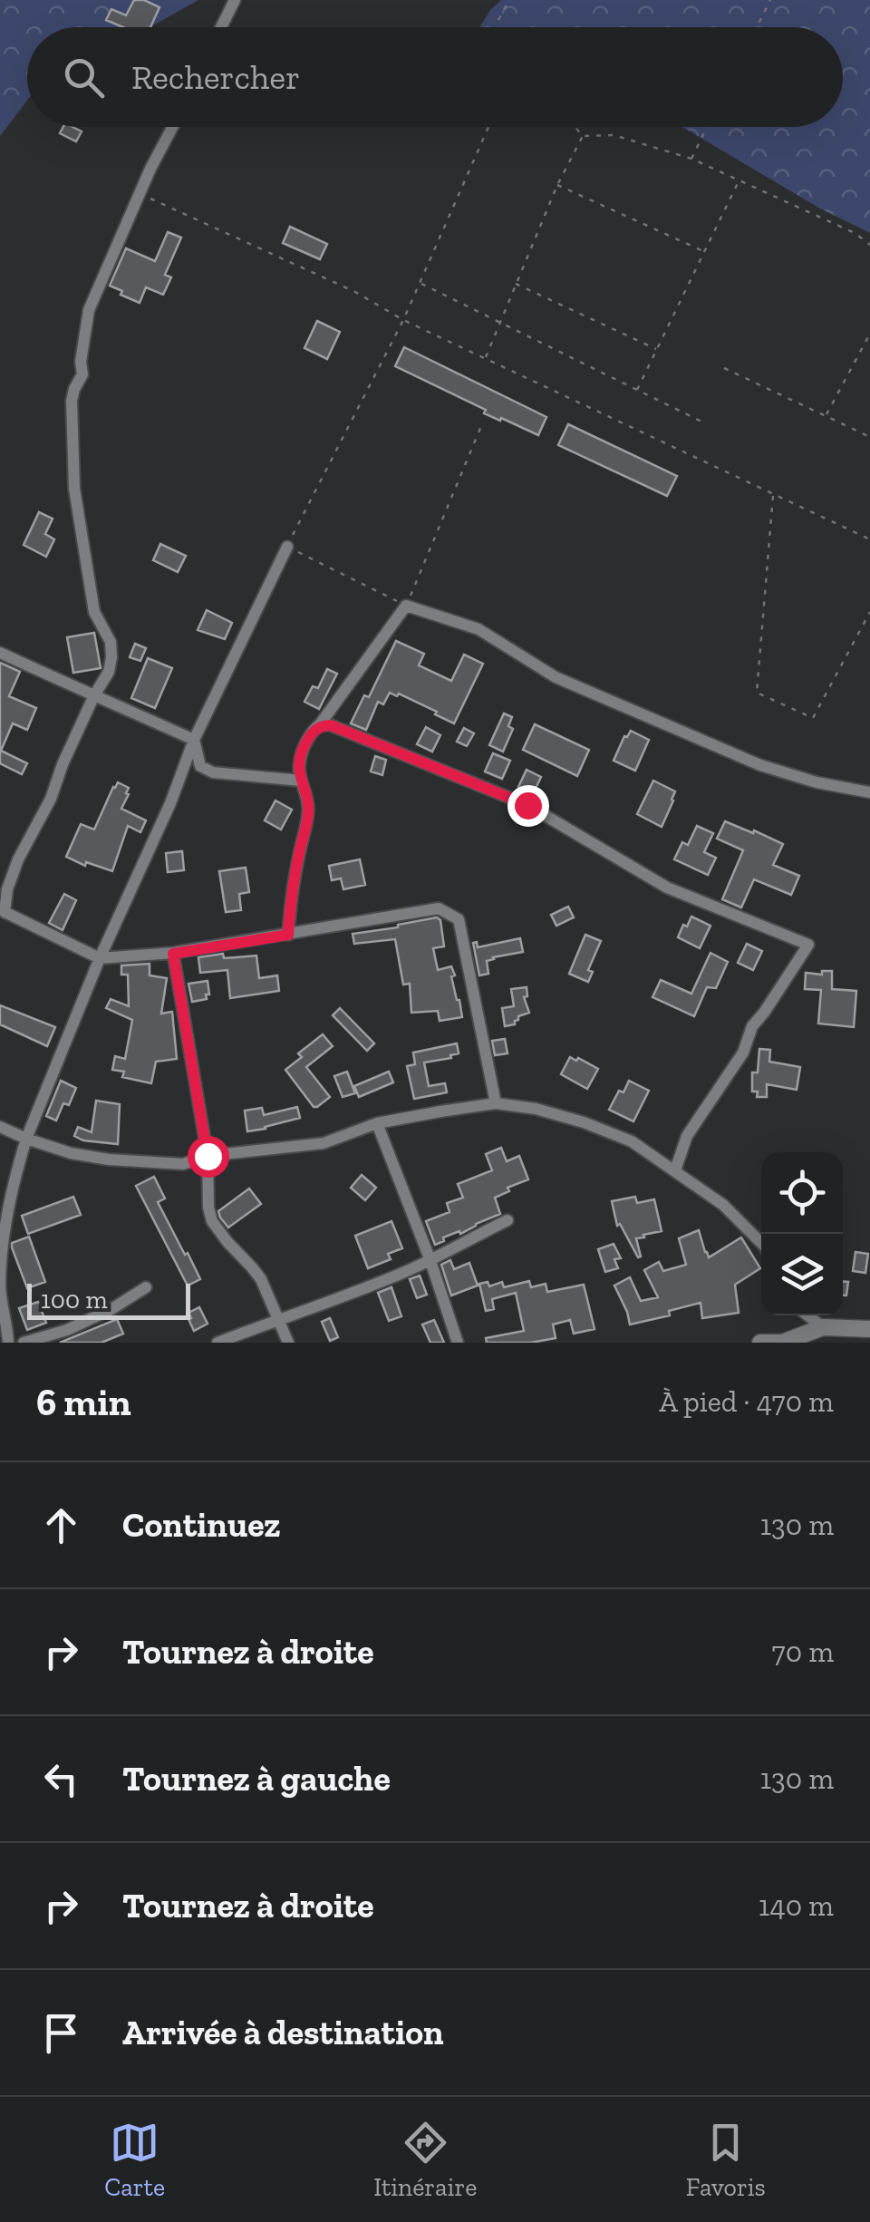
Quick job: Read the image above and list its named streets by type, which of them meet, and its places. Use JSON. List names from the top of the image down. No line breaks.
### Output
{"scale_bar":"100 m","page":{"search":"Rechercher","scale":"100 m","heading":["6 min","À pied · 470 m"],"list":[["Continuez","130 m"],["Tournez à droite","70 m"],["Tournez à gauche","130 m"],["Tournez à droite","140 m"],"Arrivée à destination"],"nav":["Carte","Itinéraire","Favoris"]}}
